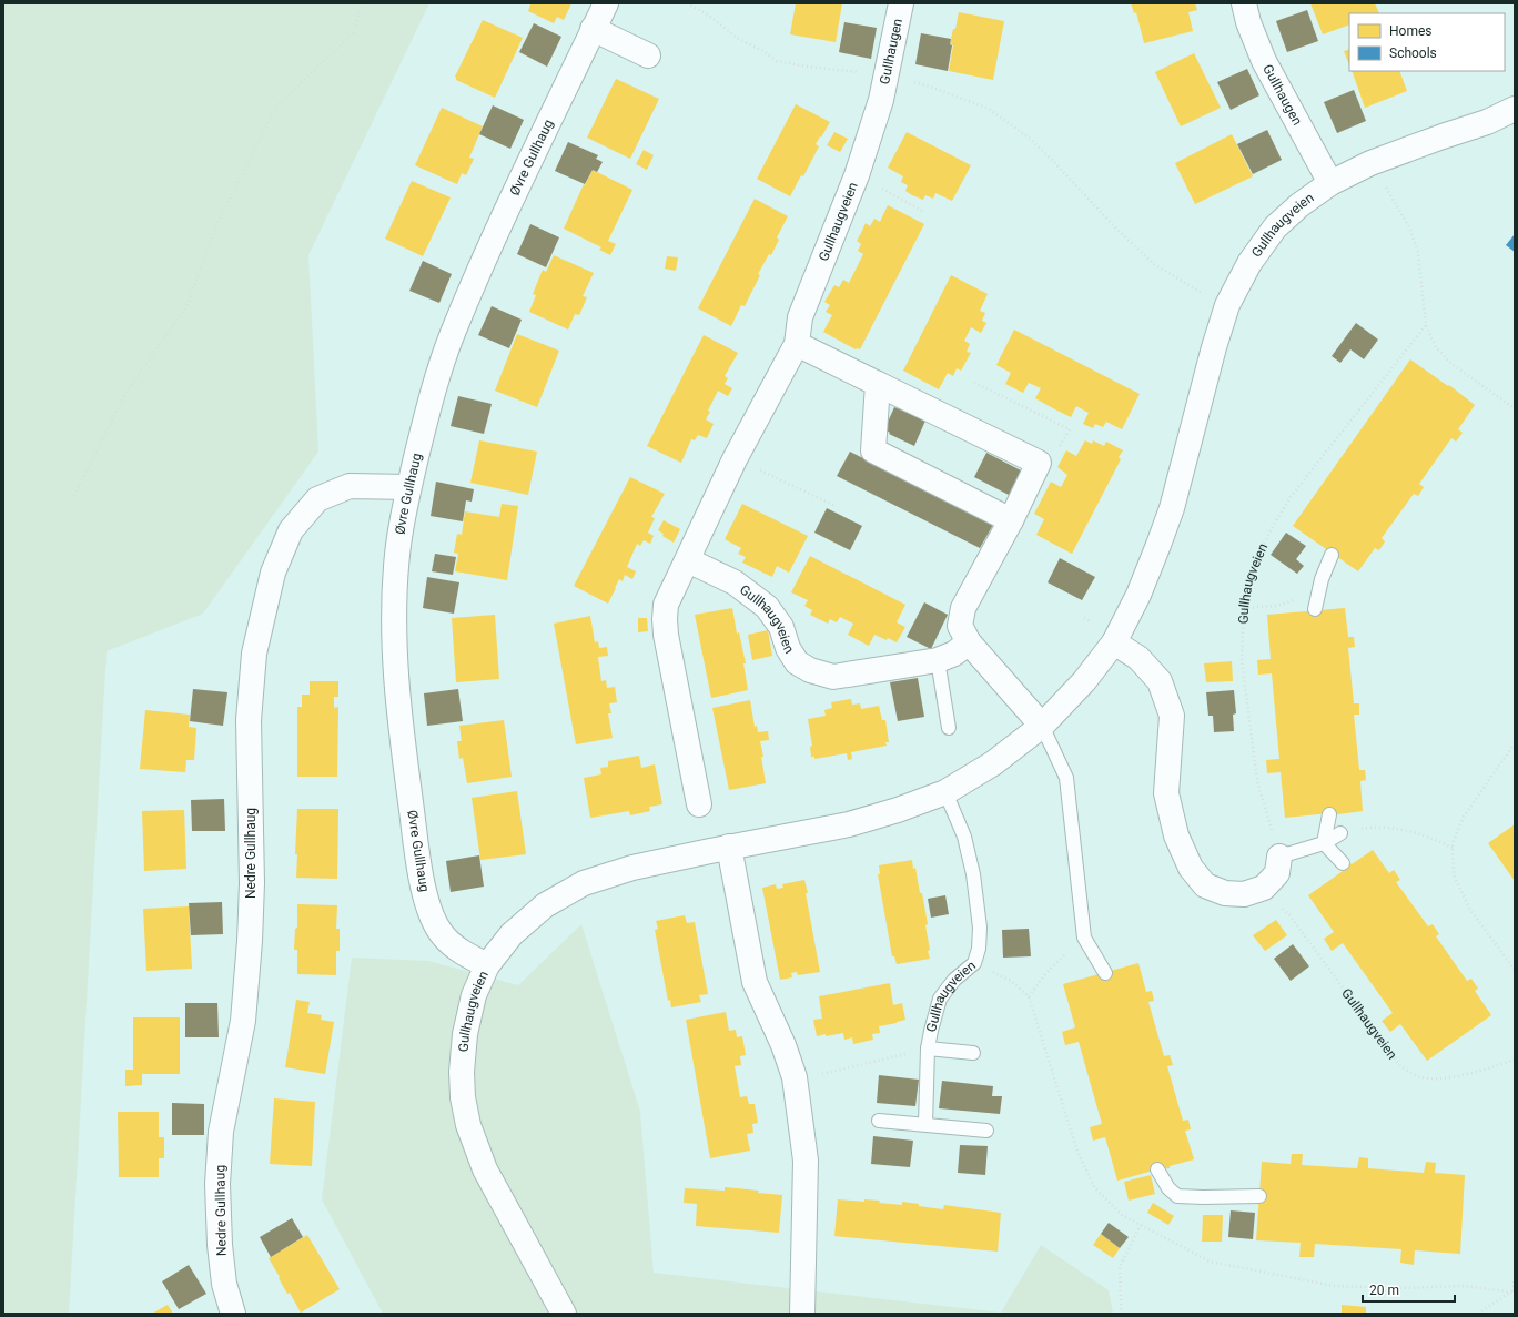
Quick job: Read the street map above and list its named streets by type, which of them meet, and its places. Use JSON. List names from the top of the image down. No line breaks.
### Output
{"streets":{"street":["Gullhaugen","Øvre Gullhaug","Gullhaugveien","Nedre Gullhaug"]},"crossings":[["Gullhaugen","Gullhaugveien"],["Øvre Gullhaug","Gullhaugveien"],["Øvre Gullhaug","Nedre Gullhaug"]],"legend":["Homes","Schools"],"scale_bar":"20 m"}
